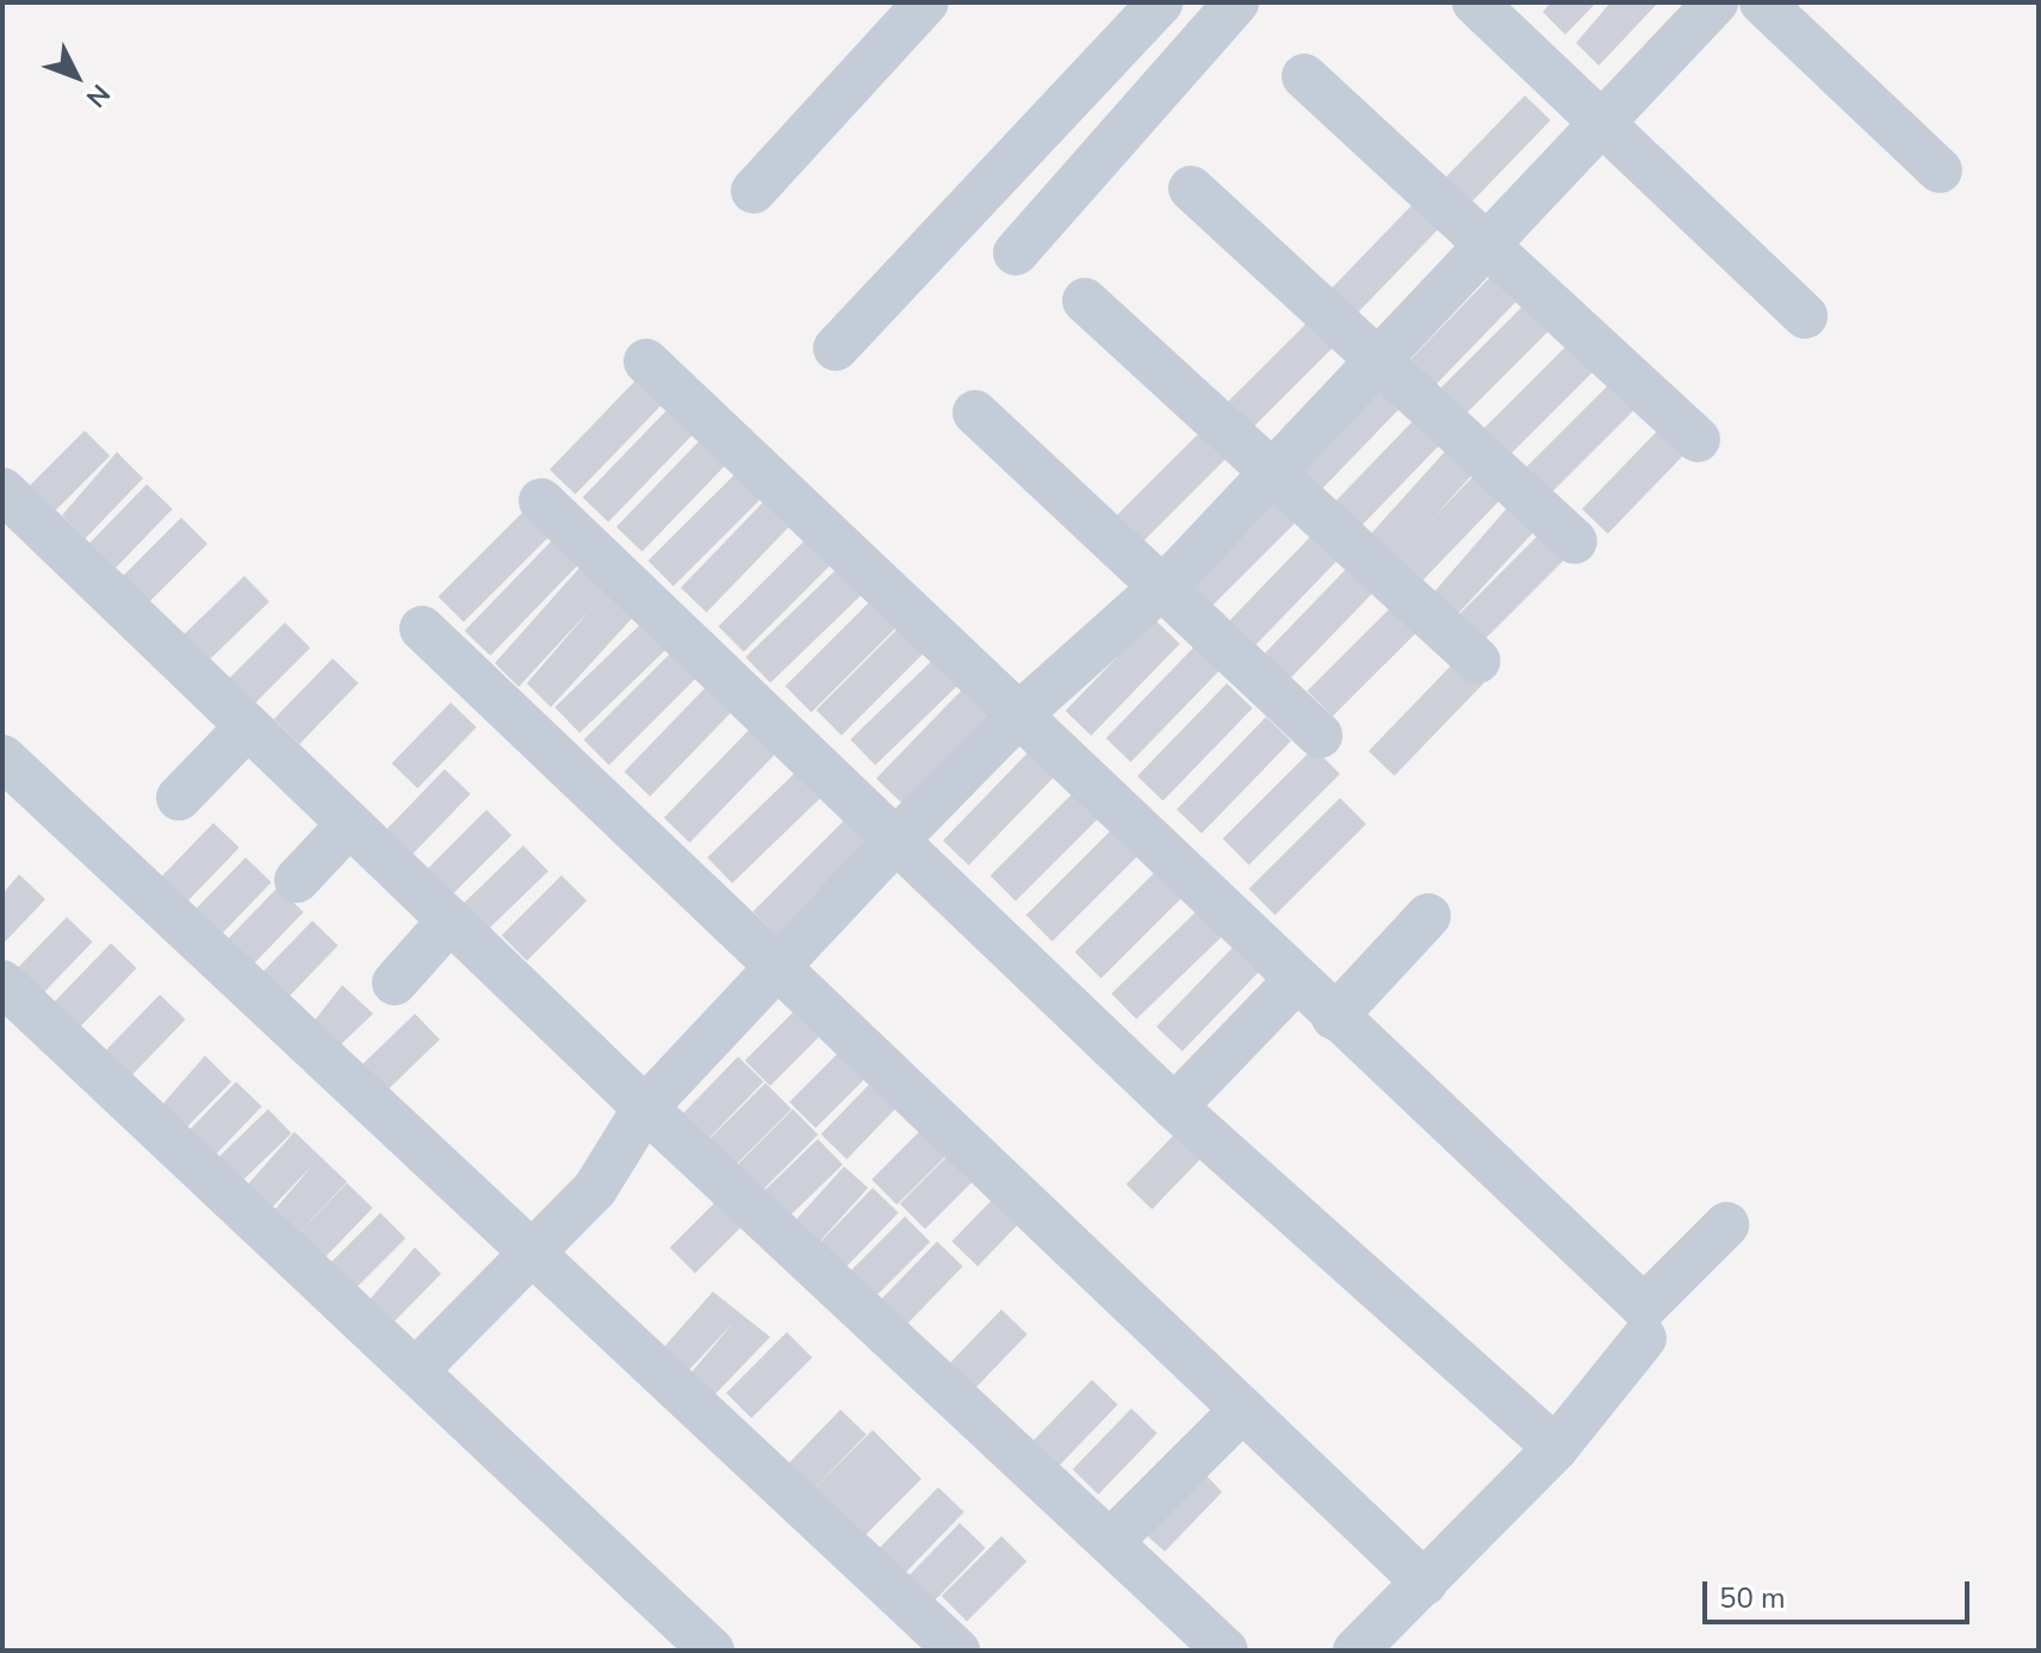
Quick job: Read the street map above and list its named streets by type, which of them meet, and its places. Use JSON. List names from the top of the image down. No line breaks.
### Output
{"scale_bar":"50 m","north":"bottom right"}
